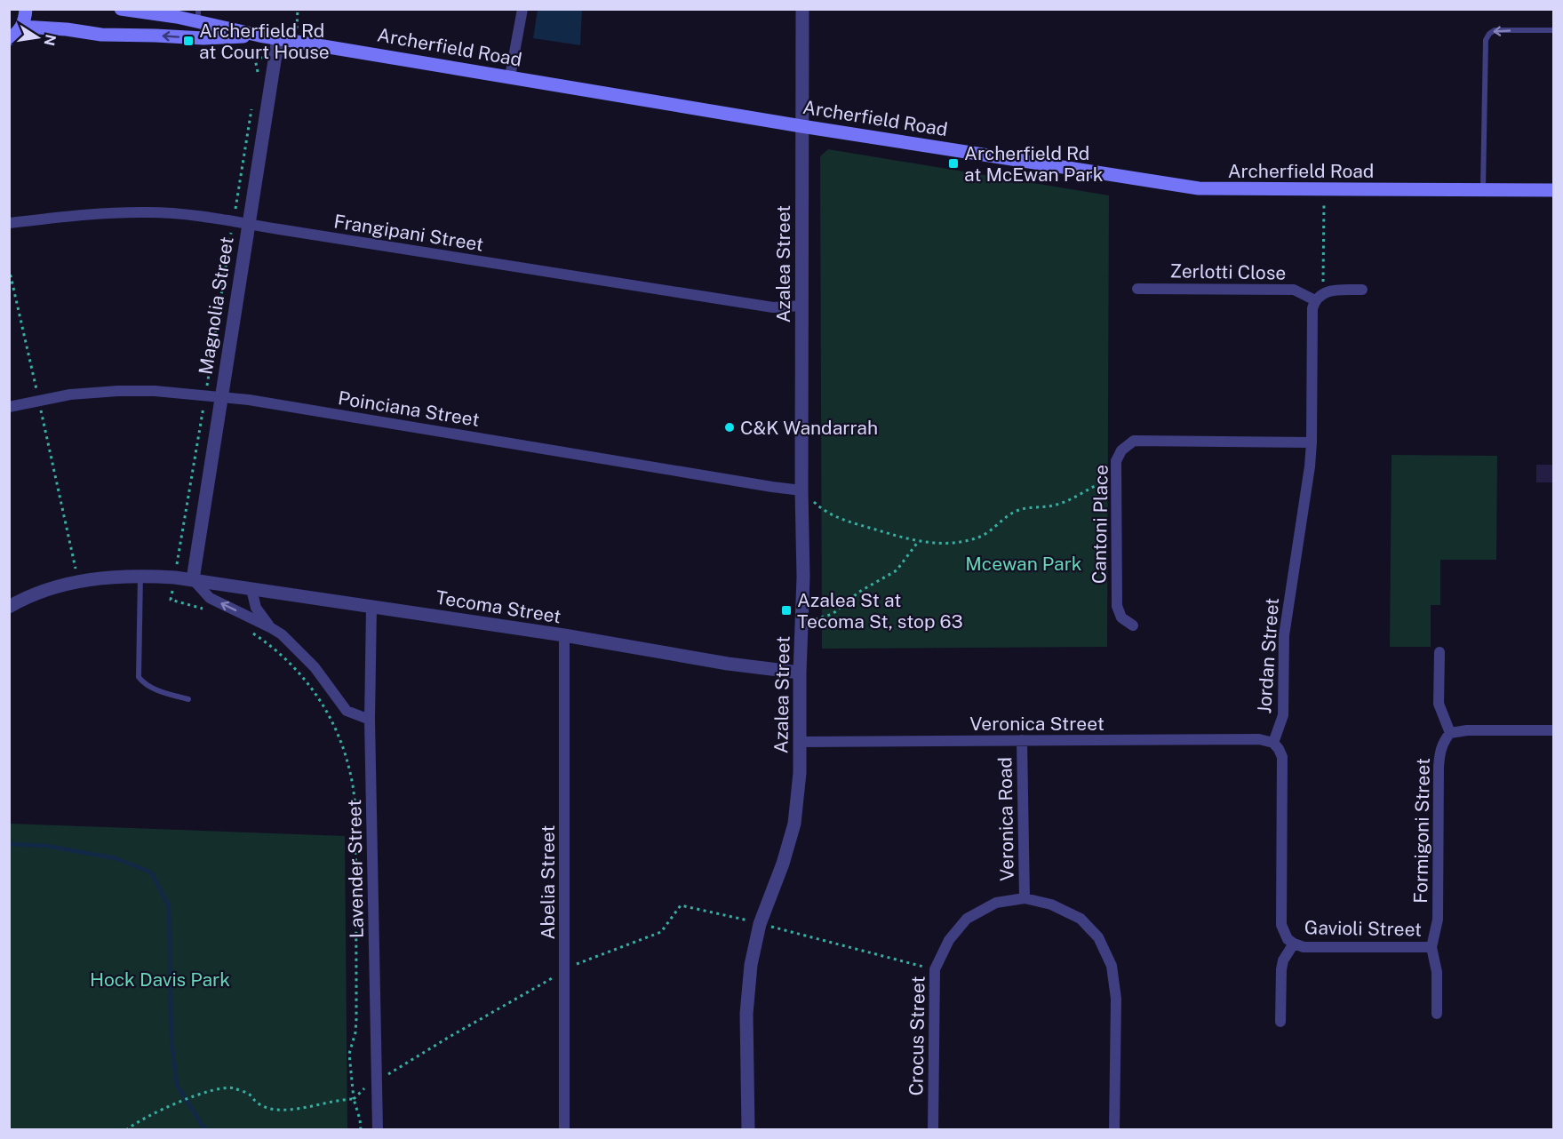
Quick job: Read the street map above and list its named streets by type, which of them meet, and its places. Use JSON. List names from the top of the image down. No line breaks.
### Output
{"streets":{"main road":["Archerfield Road"],"street":["Frangipani Street","Azalea Street","Zerlotti Close","Magnolia Street","Poinciana Street","Cantoni Place","Tecoma Street","Jordan Street","Veronica Street","Veronica Road","Formigoni Street","Lavender Street","Abelia Street","Gavioli Street","Crocus Street"]},"crossings":[["Archerfield Road","Azalea Street"],["Archerfield Road","Magnolia Street"],["Frangipani Street","Azalea Street"],["Frangipani Street","Magnolia Street"],["Azalea Street","Poinciana Street"],["Azalea Street","Tecoma Street"],["Azalea Street","Veronica Street"],["Zerlotti Close","Jordan Street"],["Magnolia Street","Poinciana Street"],["Magnolia Street","Tecoma Street"],["Cantoni Place","Jordan Street"],["Tecoma Street","Lavender Street"],["Tecoma Street","Abelia Street"],["Jordan Street","Veronica Street"],["Veronica Street","Veronica Road"],["Veronica Road","Crocus Street"],["Formigoni Street","Gavioli Street"]],"parks":["Mcewan Park","Hock Davis Park"],"places":{"transit":["Archerfield Rd at Court House","Archerfield Rd at McEwan Park","Azalea St at Tecoma St, stop 63"],"other":["C&K Wandarrah"]},"north":"right"}
